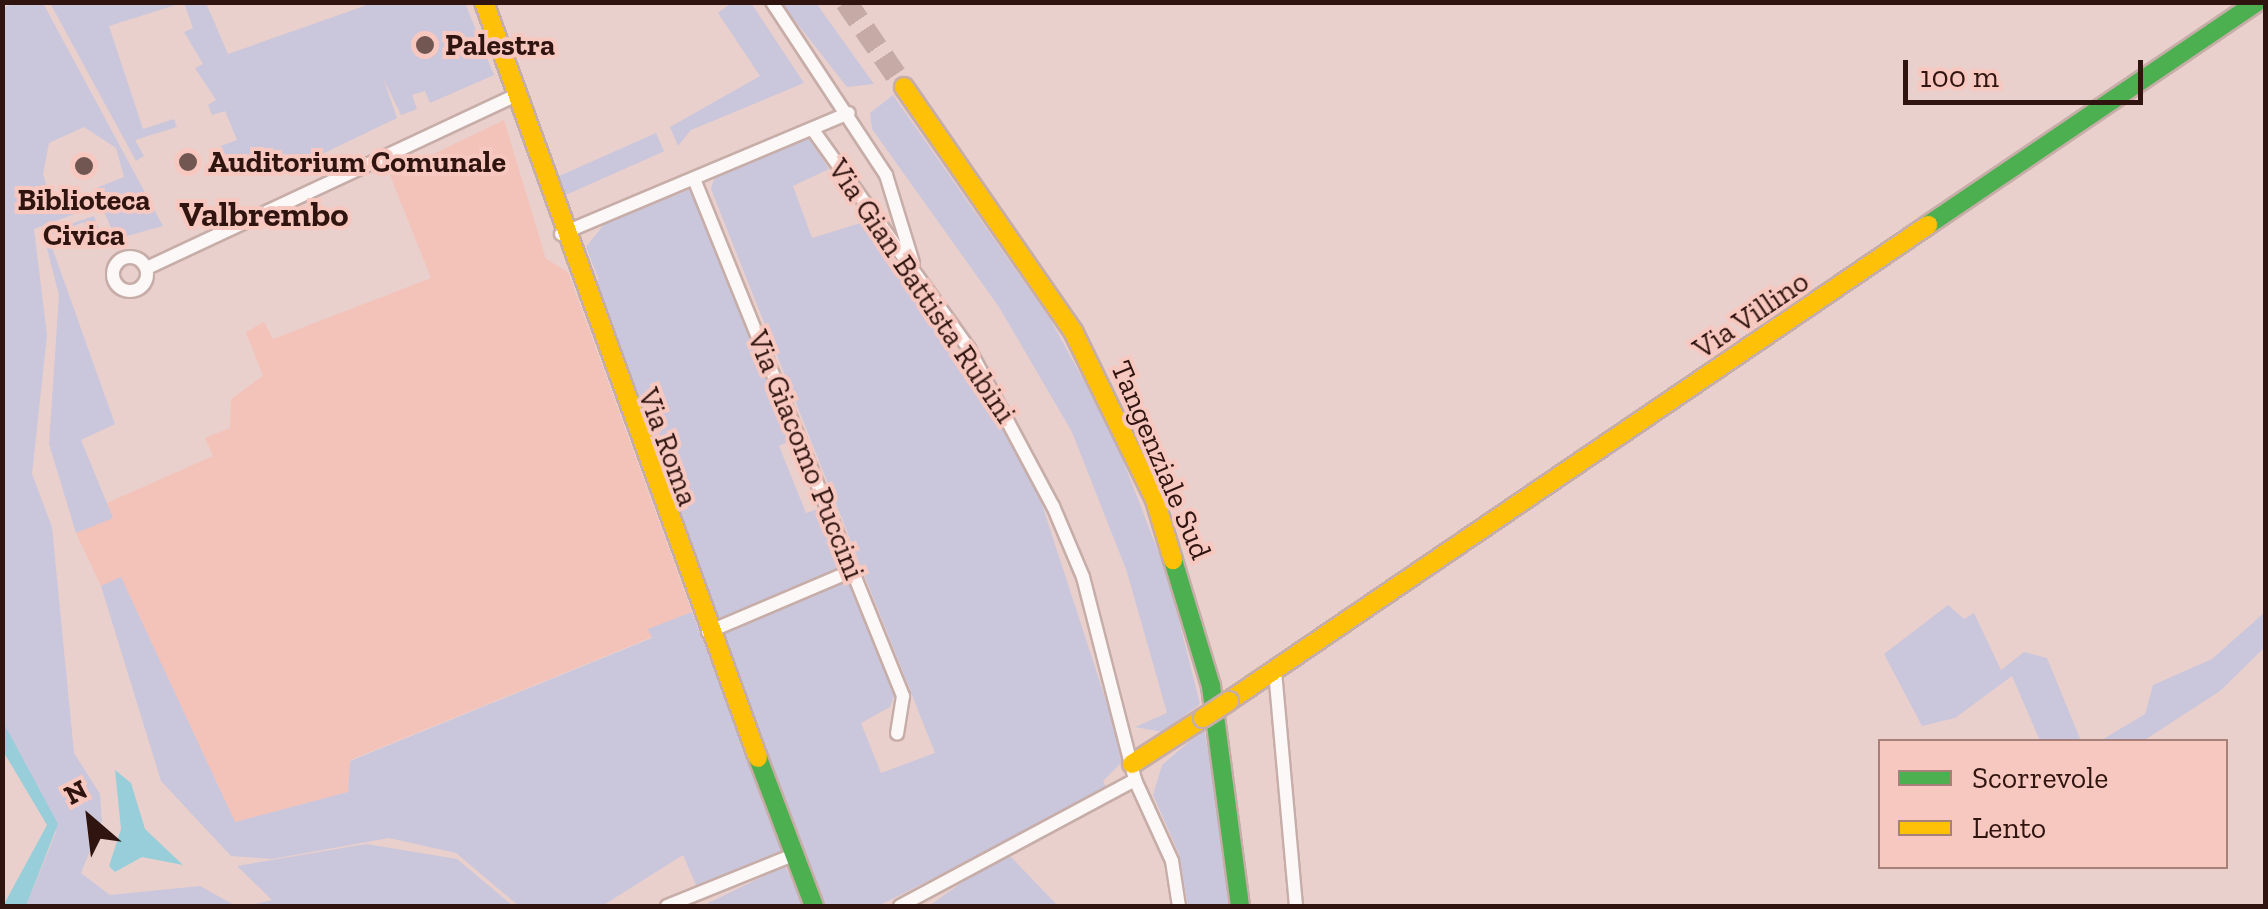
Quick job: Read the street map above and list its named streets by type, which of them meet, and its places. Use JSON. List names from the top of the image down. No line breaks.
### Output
{"streets":{"main road":["Via Villino","Via Roma","Tangenziale Sud"],"street":["Via Gian Battista Rubini","Via Giacomo Puccini"]},"crossings":[["Via Gian Battista Rubini","Via Villino"]],"districts":["Valbrembo"],"places":["Palestra","Auditorium Comunale","Biblioteca Civica"],"legend":["Scorrevole","Lento"],"scale_bar":"100 m","north":"top left"}
